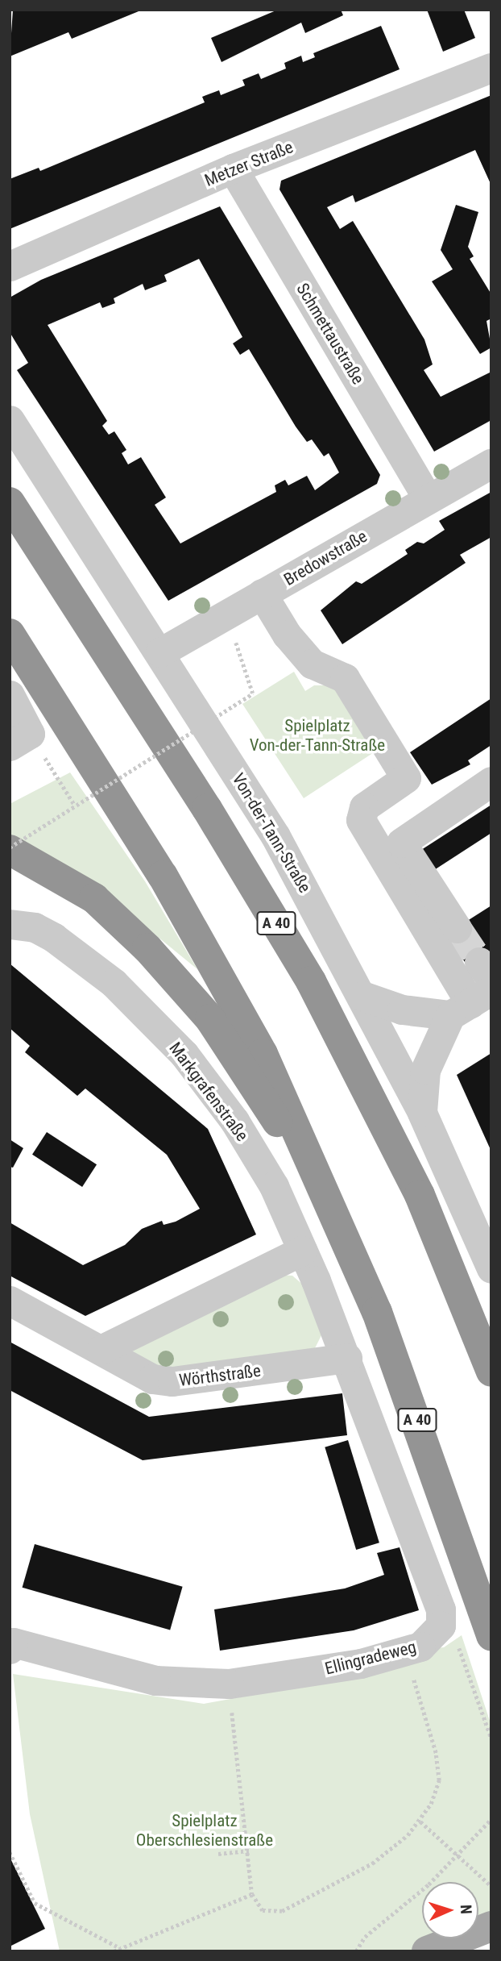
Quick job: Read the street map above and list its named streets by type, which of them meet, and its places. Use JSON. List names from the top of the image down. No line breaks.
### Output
{"streets":{"highway":["A 40"],"street":["Metzer Straße","Schmettaustraße","Bredowstraße","Von-der-Tann-Straße","Markgrafenstraße","Wörthstraße","Ellingradeweg"]},"crossings":[["Metzer Straße","Schmettaustraße"],["Schmettaustraße","Bredowstraße"],["Bredowstraße","Von-der-Tann-Straße"],["Markgrafenstraße","Wörthstraße"]],"parks":["Spielplatz Von-der-Tann-Straße","Spielplatz Oberschlesienstraße"],"north":"right"}
